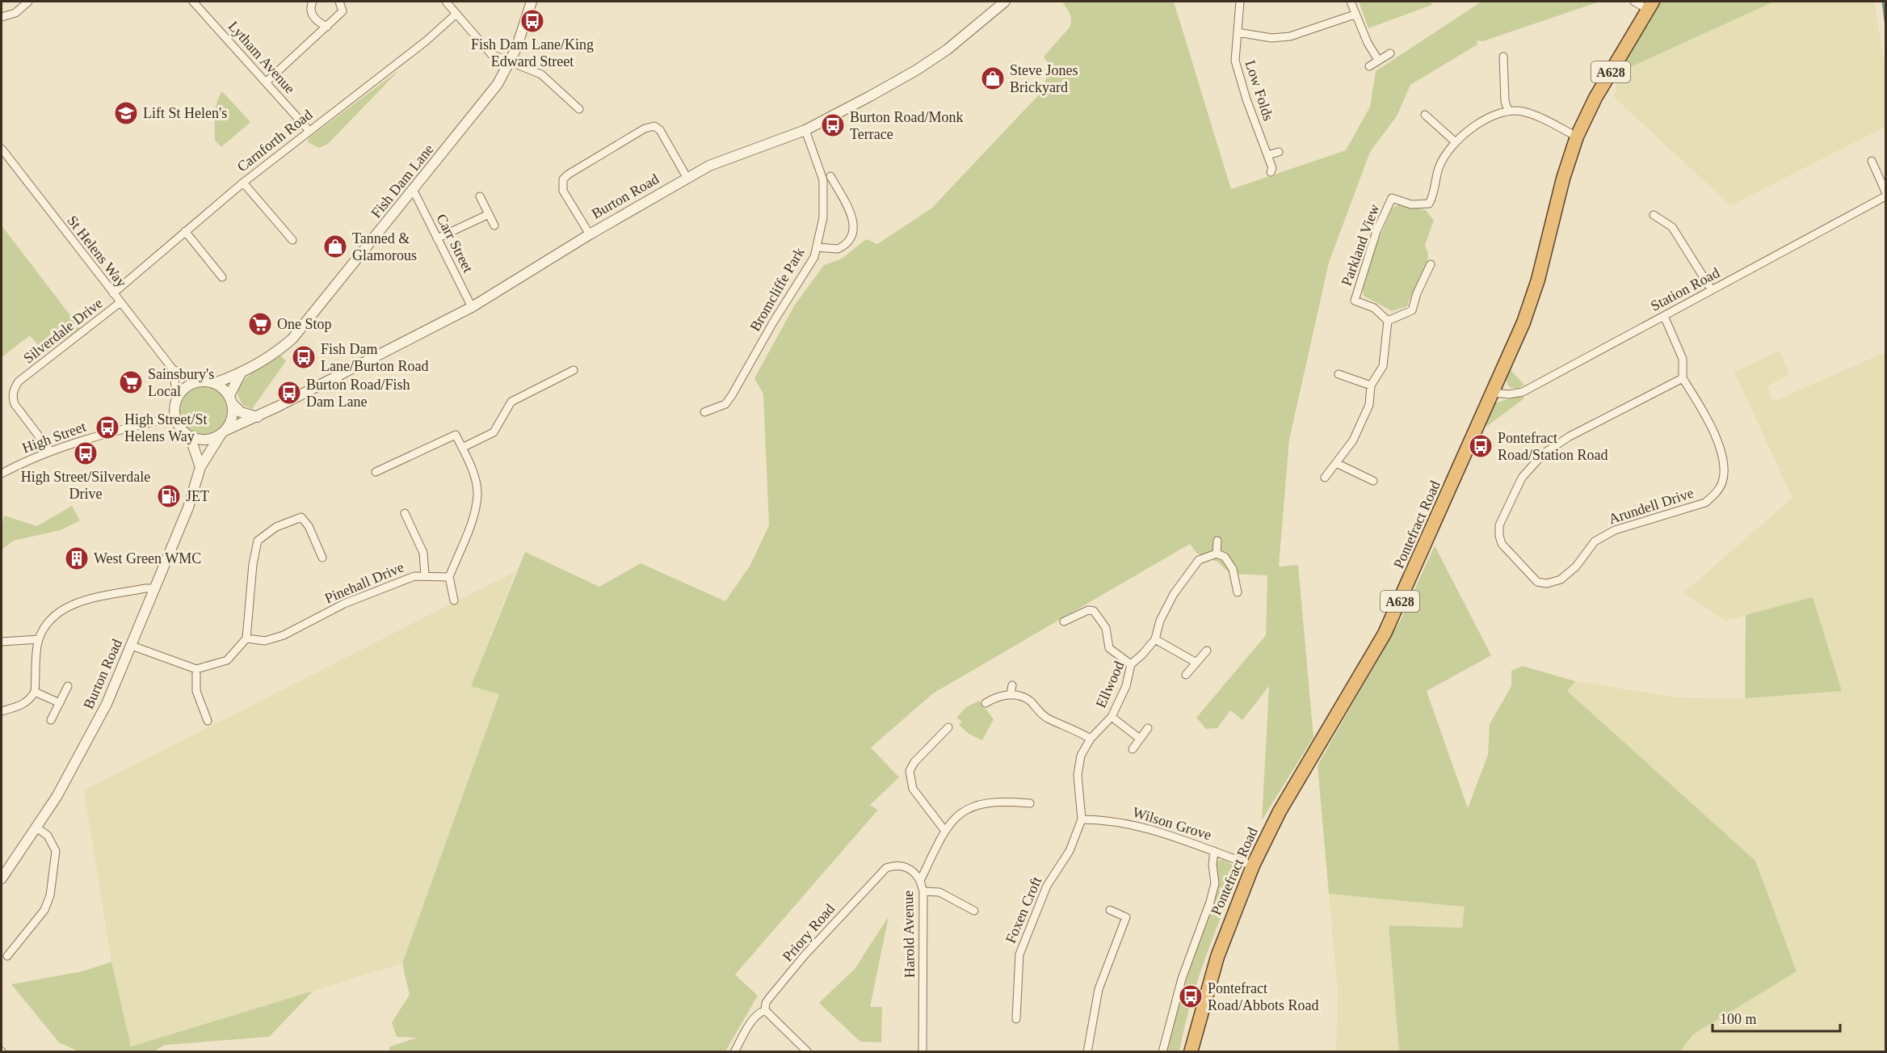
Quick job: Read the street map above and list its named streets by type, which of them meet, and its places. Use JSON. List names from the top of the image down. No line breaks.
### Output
{"streets":{"highway":["A628","Pontefract Road"],"street":["Lytham Avenue","Low Folds","Carnforth Road","Fish Dam Lane","Burton Road","Carr Street","Parkland View","St Helens Way","Bromcliffe Park","Station Road","Silverdale Drive","High Street","Arundell Drive","Pinehall Drive","Ellwood","Wilson Grove","Foxen Croft","Priory Road","Harold Avenue"]},"crossings":[["Lytham Avenue","Carnforth Road"],["Carnforth Road","St Helens Way"],["Fish Dam Lane","Burton Road"],["Fish Dam Lane","Carr Street"],["Fish Dam Lane","St Helens Way"],["Fish Dam Lane","High Street"],["Burton Road","Carr Street"],["Burton Road","St Helens Way"],["Burton Road","Bromcliffe Park"],["Burton Road","High Street"],["St Helens Way","Silverdale Drive"],["St Helens Way","High Street"],["Station Road","Arundell Drive"],["Station Road","Pontefract Road"],["Silverdale Drive","High Street"],["Pontefract Road","Wilson Grove"],["Ellwood","Wilson Grove"],["Ellwood","Foxen Croft"],["Wilson Grove","Foxen Croft"],["Priory Road","Harold Avenue"]],"places":{"bus stop":["Fish Dam Lane/King Edward Street","Burton Road/Monk Terrace","Fish Dam Lane/Burton Road","Burton Road/Fish Dam Lane","High Street/St Helens Way","Pontefract Road/Station Road","High Street/Silverdale Drive","Pontefract Road/Abbots Road"],"shop":["Steve Jones Brickyard","Tanned & Glamorous"],"school or university":["Lift St Helen's"],"supermarket":["One Stop","Sainsbury's Local"],"fuel station":["JET"],"building":["West Green WMC"]},"scale_bar":"100 m"}
